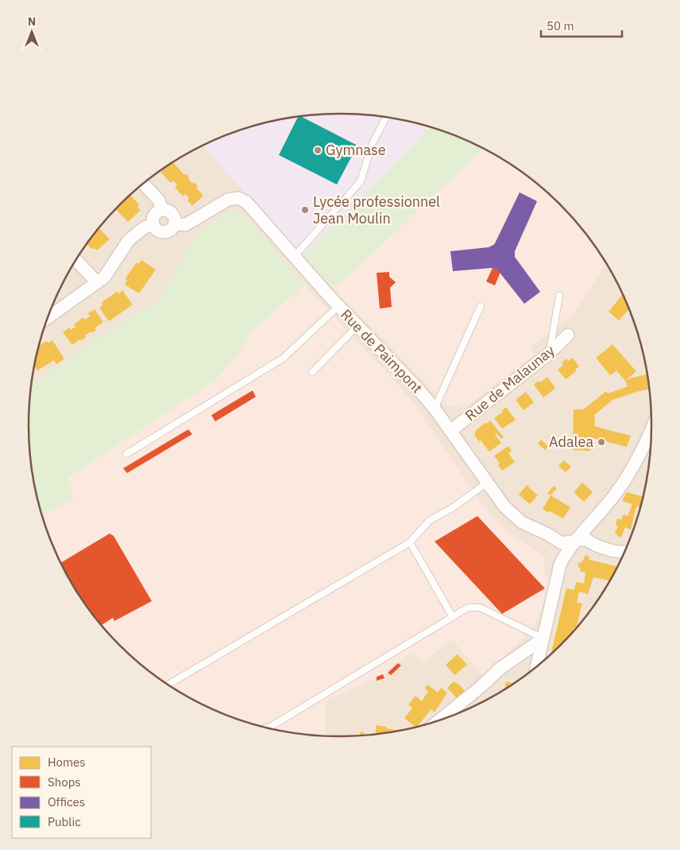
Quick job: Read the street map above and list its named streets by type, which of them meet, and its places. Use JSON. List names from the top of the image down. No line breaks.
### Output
{"streets":{"street":["Rue de Paimpont","Rue de Malaunay"]},"crossings":[["Rue de Paimpont","Rue de Malaunay"]],"places":["Gymnase","Lycée professionnel Jean Moulin","Adalea"],"legend":["Homes","Shops","Offices","Public"],"scale_bar":"50 m","north":"top"}
